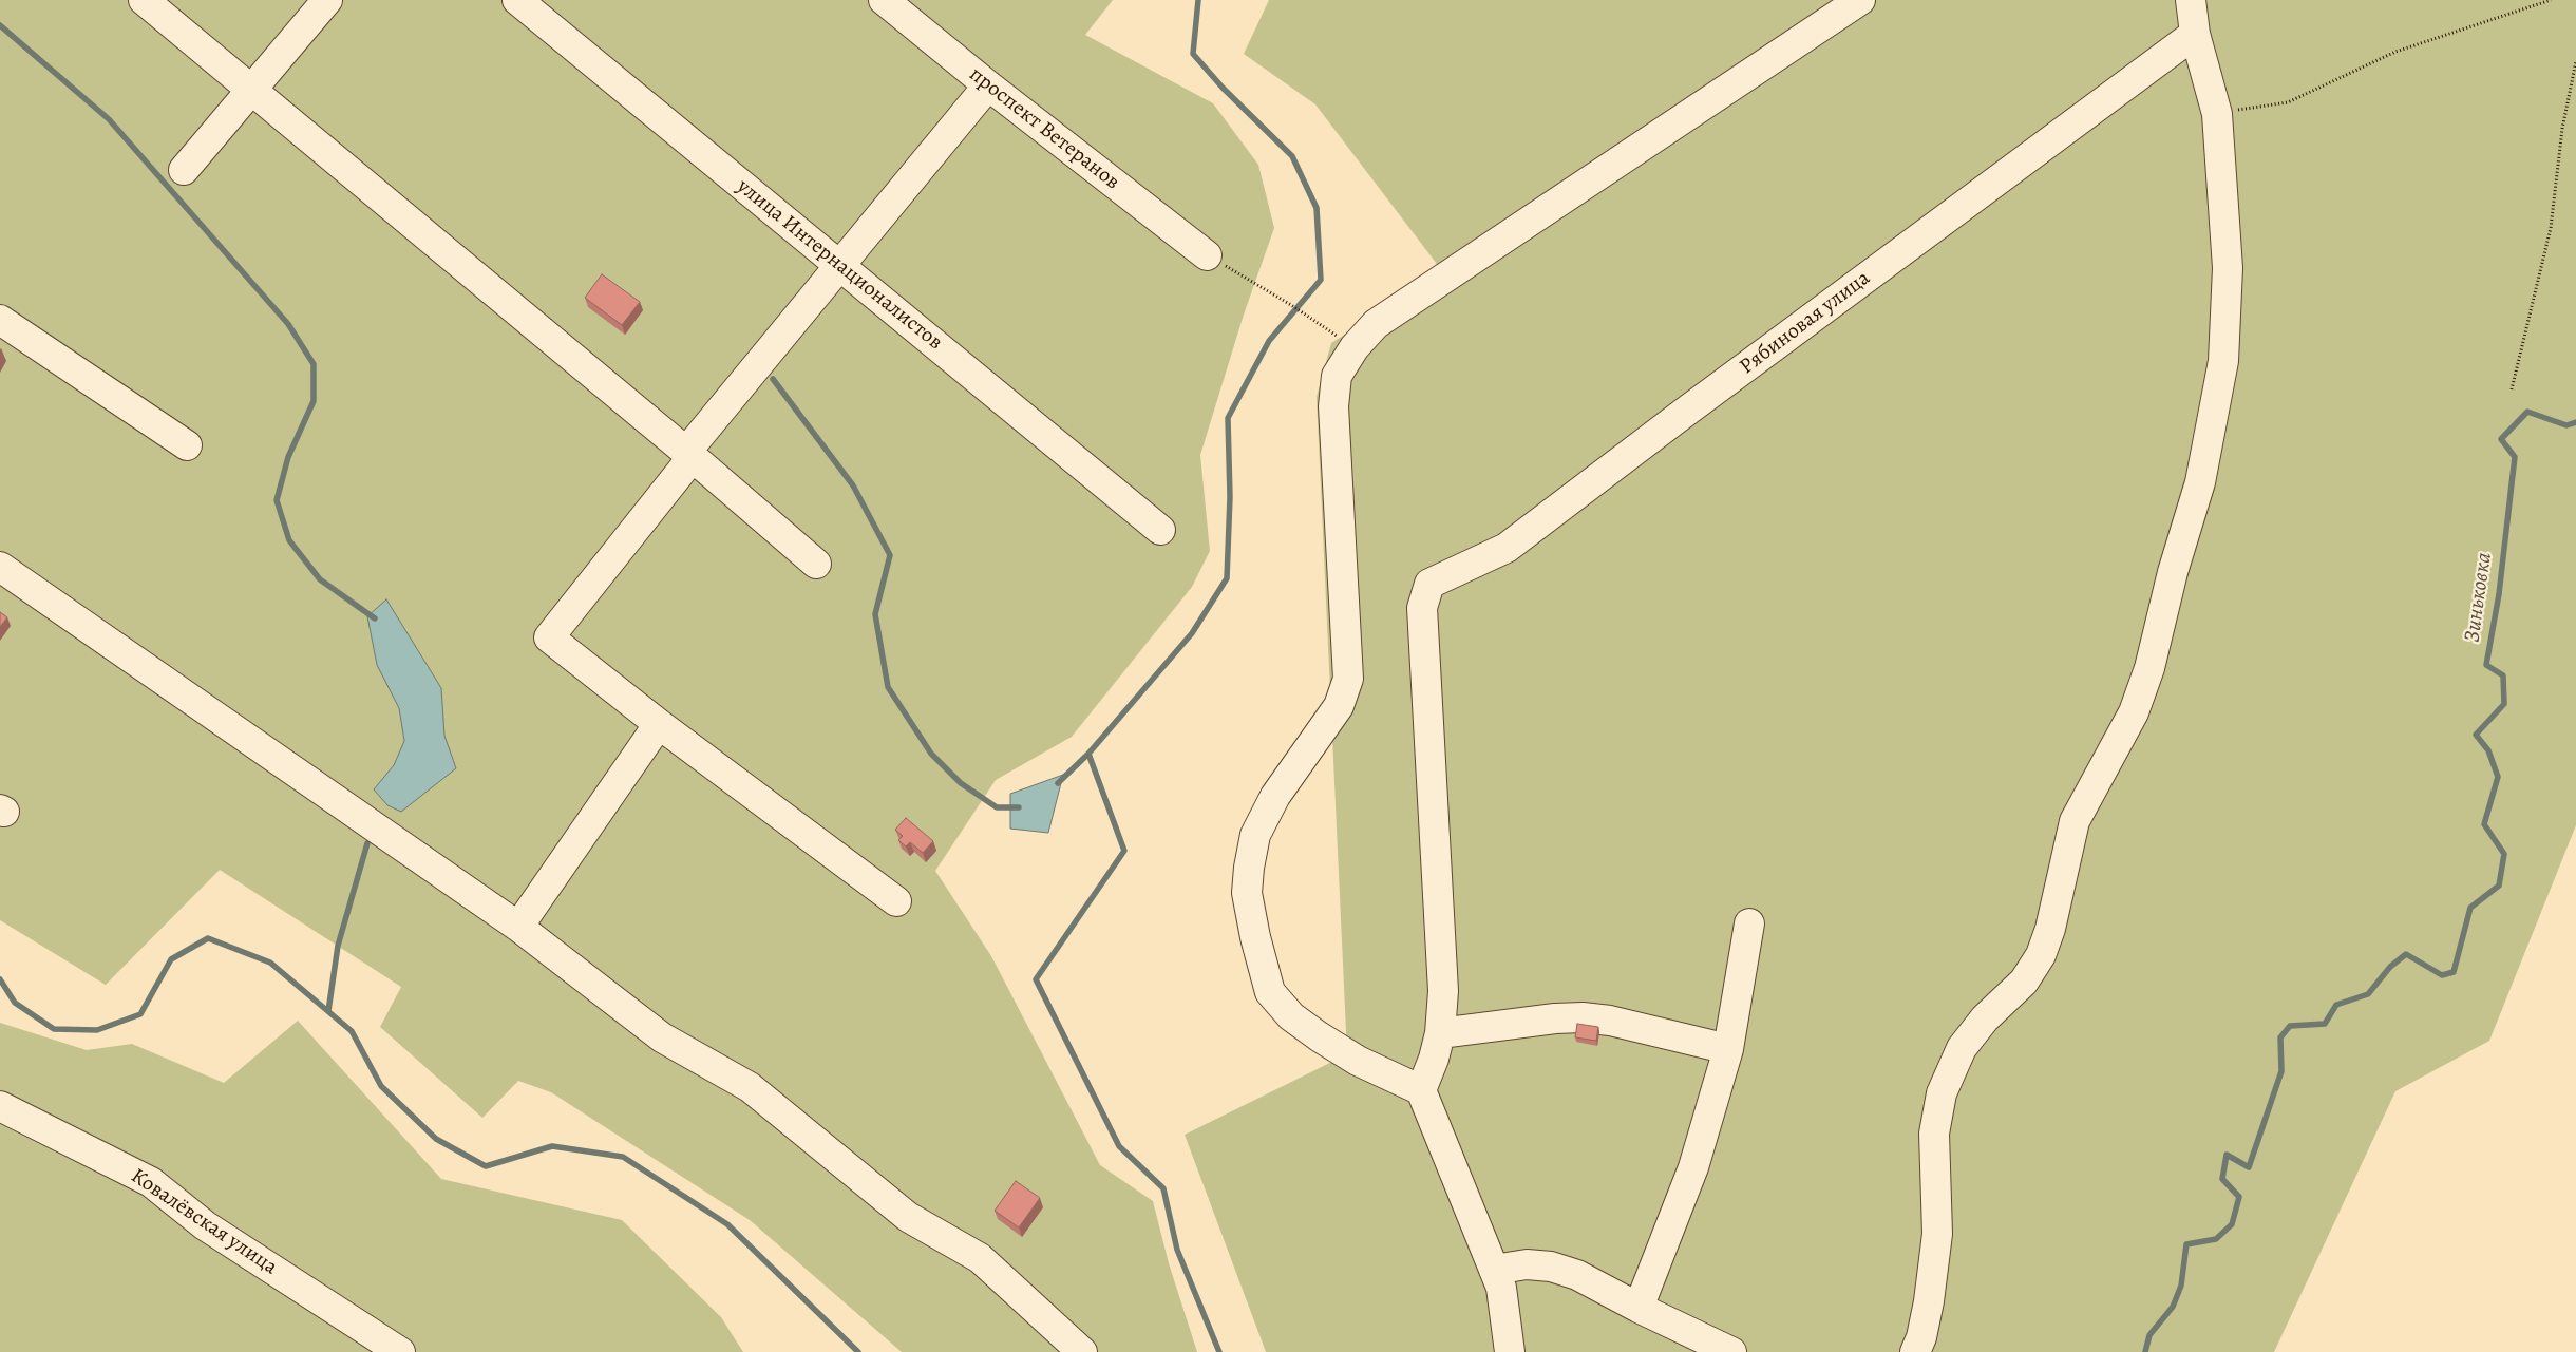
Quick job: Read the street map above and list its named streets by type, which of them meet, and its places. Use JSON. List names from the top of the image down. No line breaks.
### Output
{"streets":{"street":["проспект Ветеранов","улица Интернационалистов","Рябиновая улица","Ковалёвская улица"]},"water":["Зиньковка"]}
